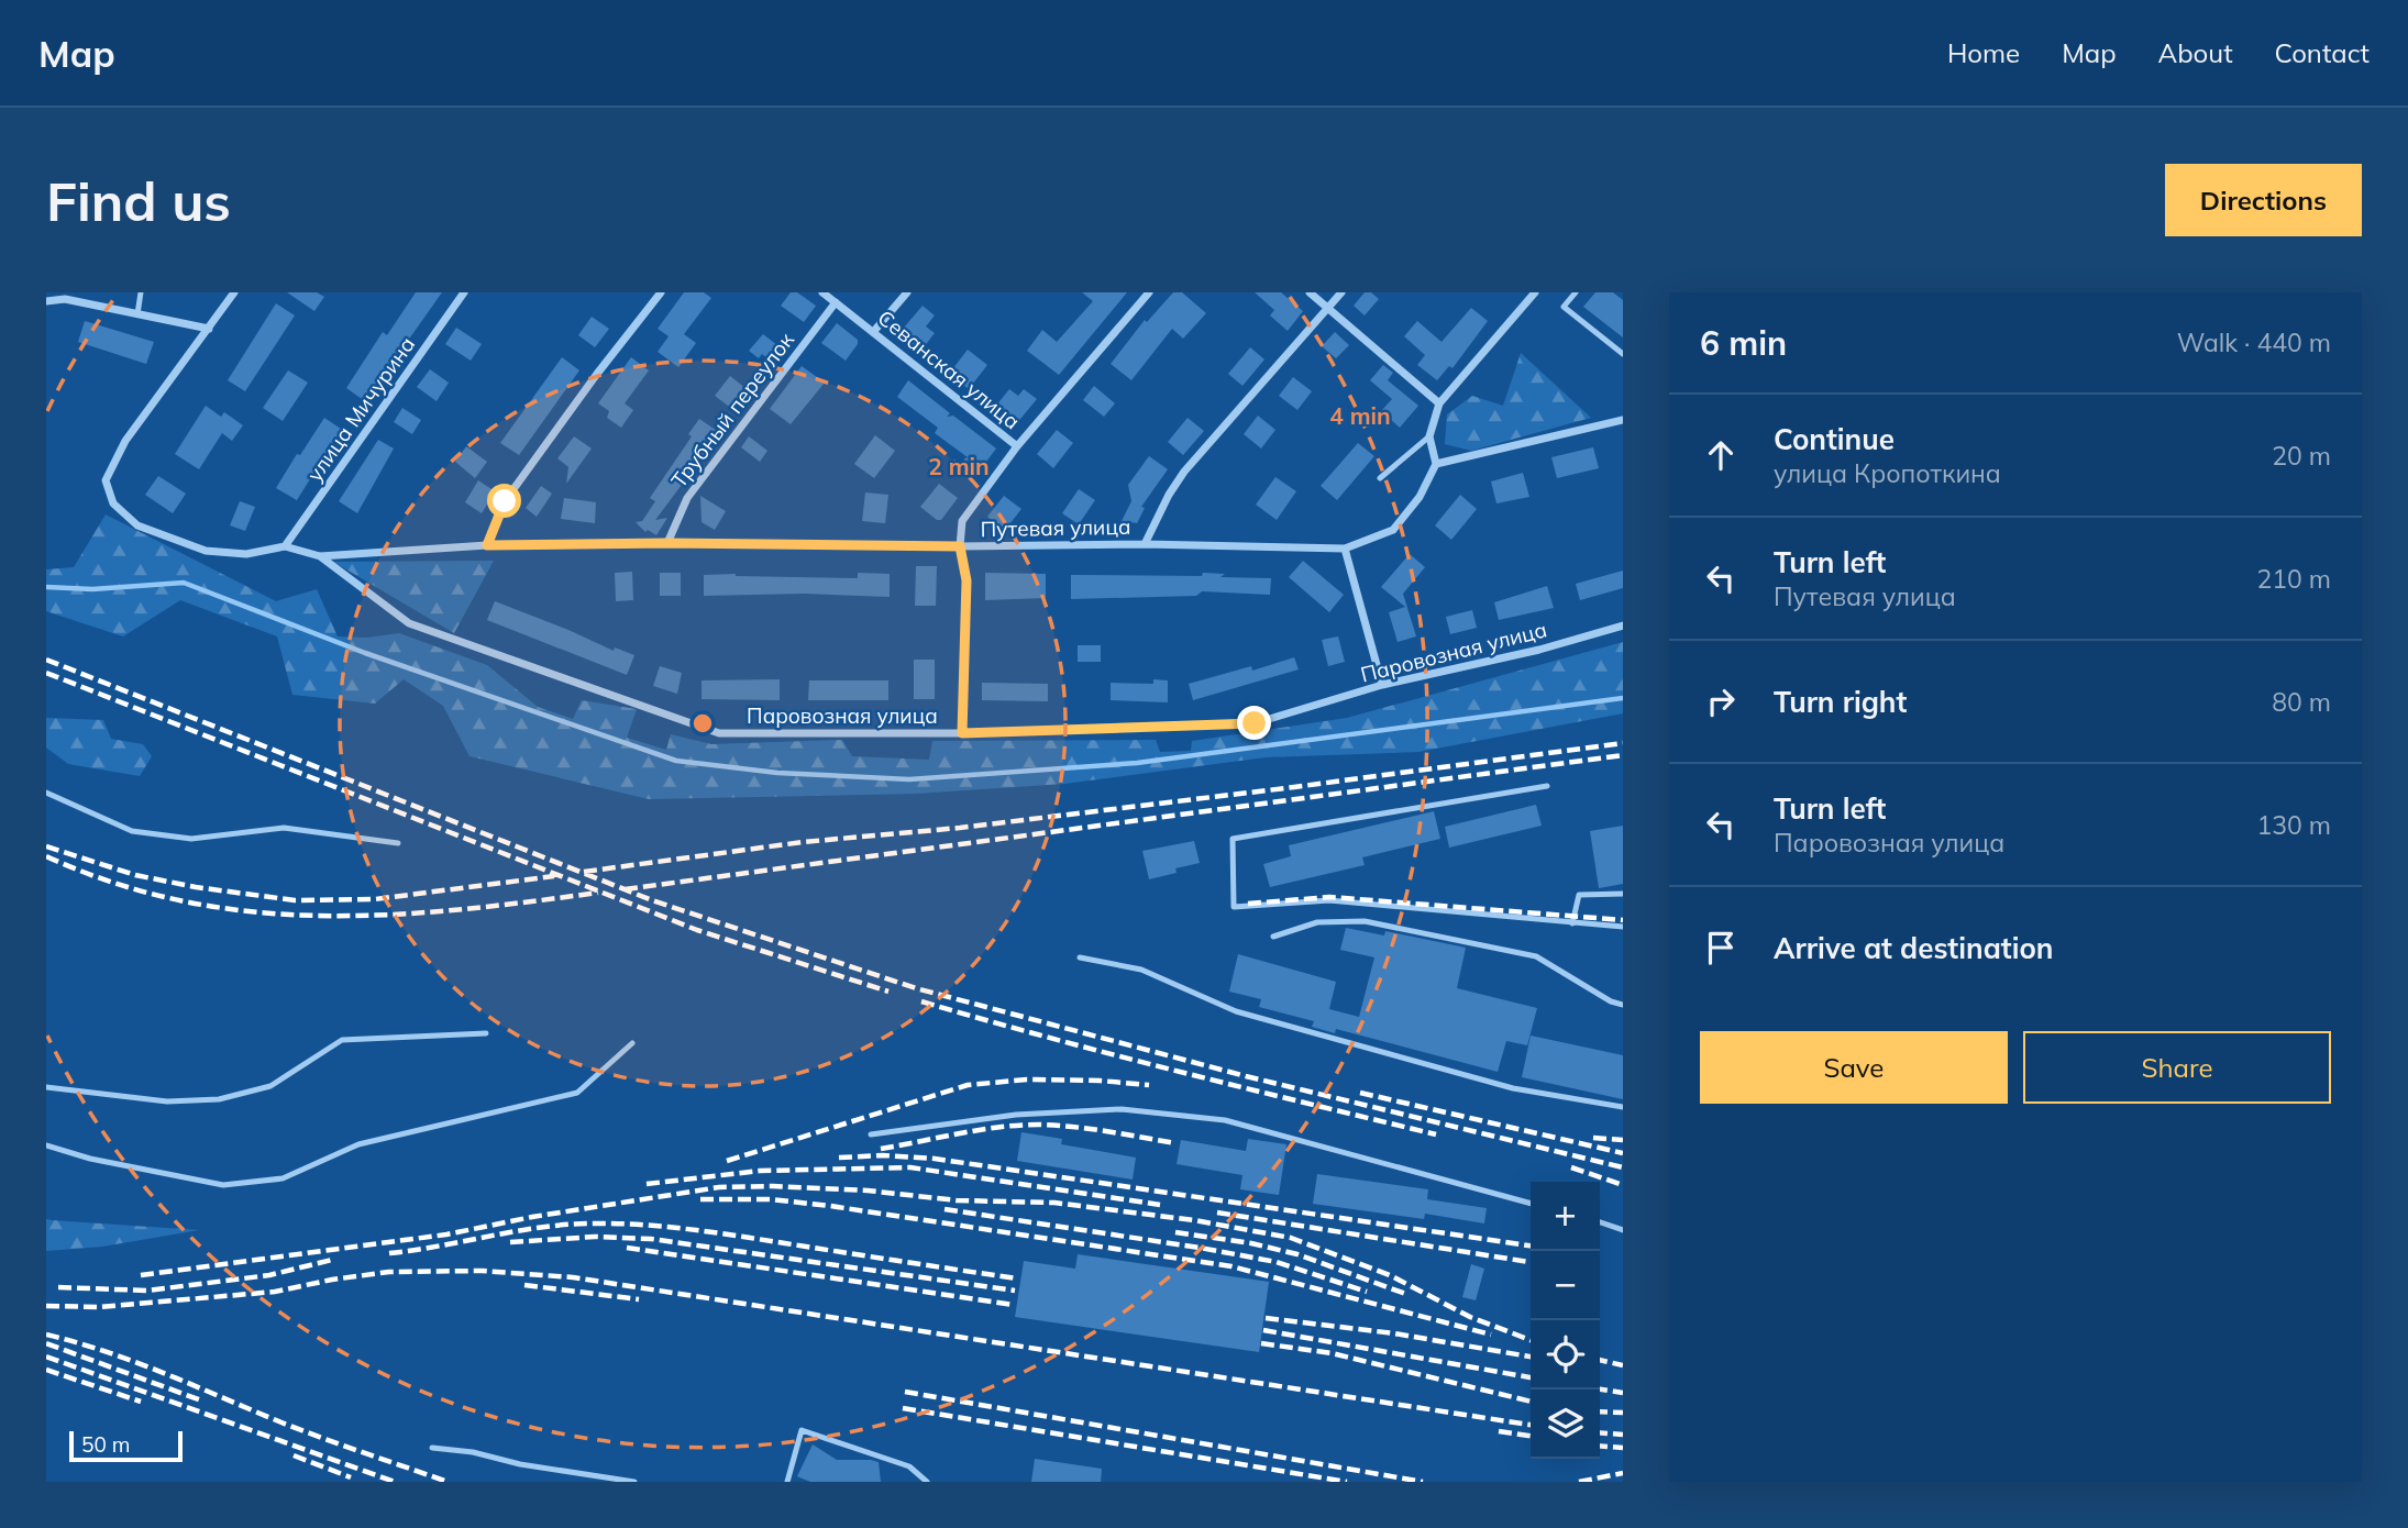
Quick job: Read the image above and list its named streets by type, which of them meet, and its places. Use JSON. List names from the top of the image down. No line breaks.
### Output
{"streets":{"street":["Севанская улица","улица Мичурина","Трубный переулок","Путевая улица","Паровозная улица"]},"crossings":[["Севанская улица","Трубный переулок"],["улица Мичурина","Путевая улица"],["Трубный переулок","Путевая улица"],["Путевая улица","Паровозная улица"]],"scale_bar":"50 m","page":{"header":"Map","nav":["Home","Map","About","Contact"],"buttons":["Directions",["Save","Share"]],"title":"Find us","heading":["6 min","Walk · 440 m"],"list":[["Continue","улица Кропоткина","20 m"],["Turn left","Путевая улица","210 m"],["Turn right","80 m"],["Turn left","Паровозная улица","130 m"],"Arrive at destination"],"map_buttons":["+","−"],"scale":"50 m"},"rings":["4 min","2 min"]}
